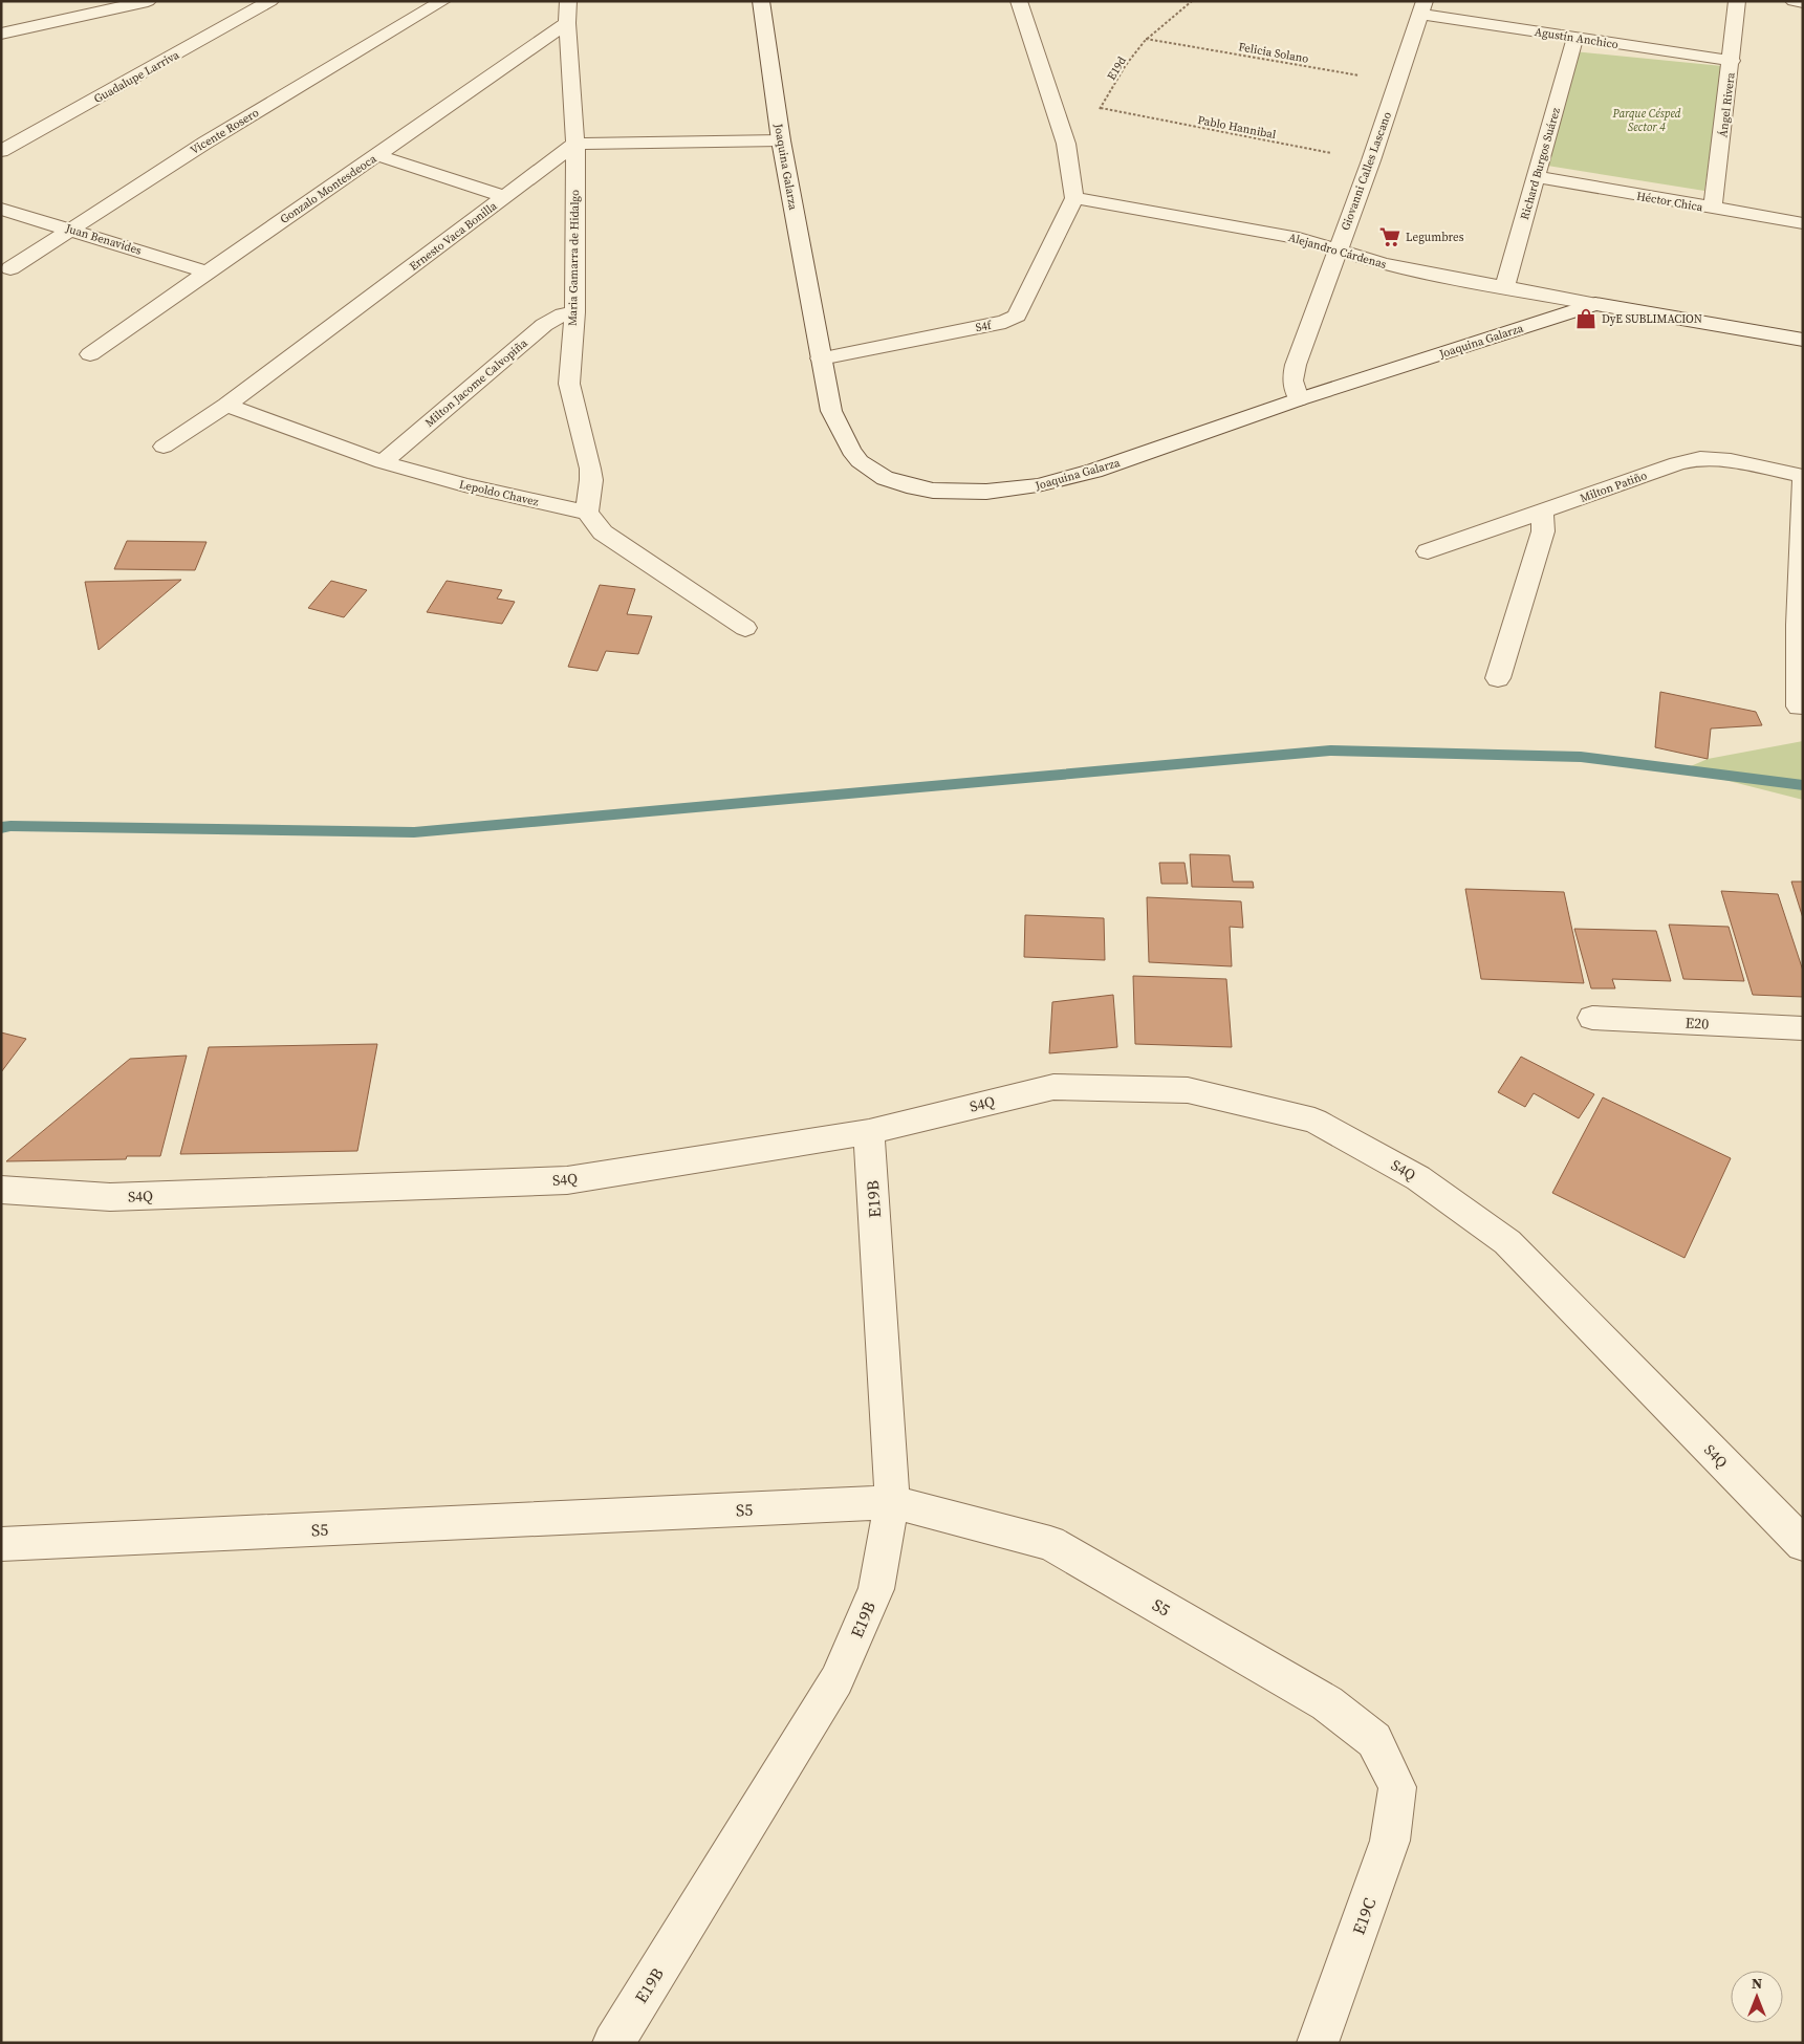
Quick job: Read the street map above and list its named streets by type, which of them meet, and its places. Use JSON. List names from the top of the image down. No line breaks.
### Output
{"streets":{"street":["Agustín Anchico","Guadalupe Larriva","Ángel Rivera","Vicente Rosero","Richard Burgos Suárez","Joaquina Galarza","Giovanni Calles Lascano","Gonzalo Montesdeoca","Héctor Chica","Ernesto Vaca Bonilla","Juan Benavides","Alejandro Cárdenas","Maria Gamarra de Hidalgo","S4f","Milton Jacome Calvopiña","Milton Patiño","Lepoldo Chavez","E20","S4Q","E19B","S5","E19C"],"path":["Felicia Solano","E19d","Pablo Hannibal"]},"crossings":[["Agustín Anchico","Ángel Rivera"],["Agustín Anchico","Richard Burgos Suárez"],["Agustín Anchico","Giovanni Calles Lascano"],["Felicia Solano","E19d"],["Felicia Solano","Giovanni Calles Lascano"],["E19d","Pablo Hannibal"],["Ángel Rivera","Héctor Chica"],["Pablo Hannibal","Giovanni Calles Lascano"],["Vicente Rosero","Juan Benavides"],["Richard Burgos Suárez","Héctor Chica"],["Richard Burgos Suárez","Alejandro Cárdenas"],["Joaquina Galarza","Giovanni Calles Lascano"],["Joaquina Galarza","Alejandro Cárdenas"],["Joaquina Galarza","S4f"],["Giovanni Calles Lascano","Alejandro Cárdenas"],["Gonzalo Montesdeoca","Juan Benavides"],["Gonzalo Montesdeoca","Maria Gamarra de Hidalgo"],["Ernesto Vaca Bonilla","Maria Gamarra de Hidalgo"],["Ernesto Vaca Bonilla","Lepoldo Chavez"],["Alejandro Cárdenas","S4f"],["Maria Gamarra de Hidalgo","Milton Jacome Calvopiña"],["Maria Gamarra de Hidalgo","Lepoldo Chavez"],["Milton Jacome Calvopiña","Lepoldo Chavez"],["S4Q","E19B"],["E19B","S5"],["S5","E19C"]],"parks":["Parque Césped Sector 4"],"places":{"supermarket":["Legumbres"],"shop":["DyE SUBLIMACION"]},"north":"top"}
